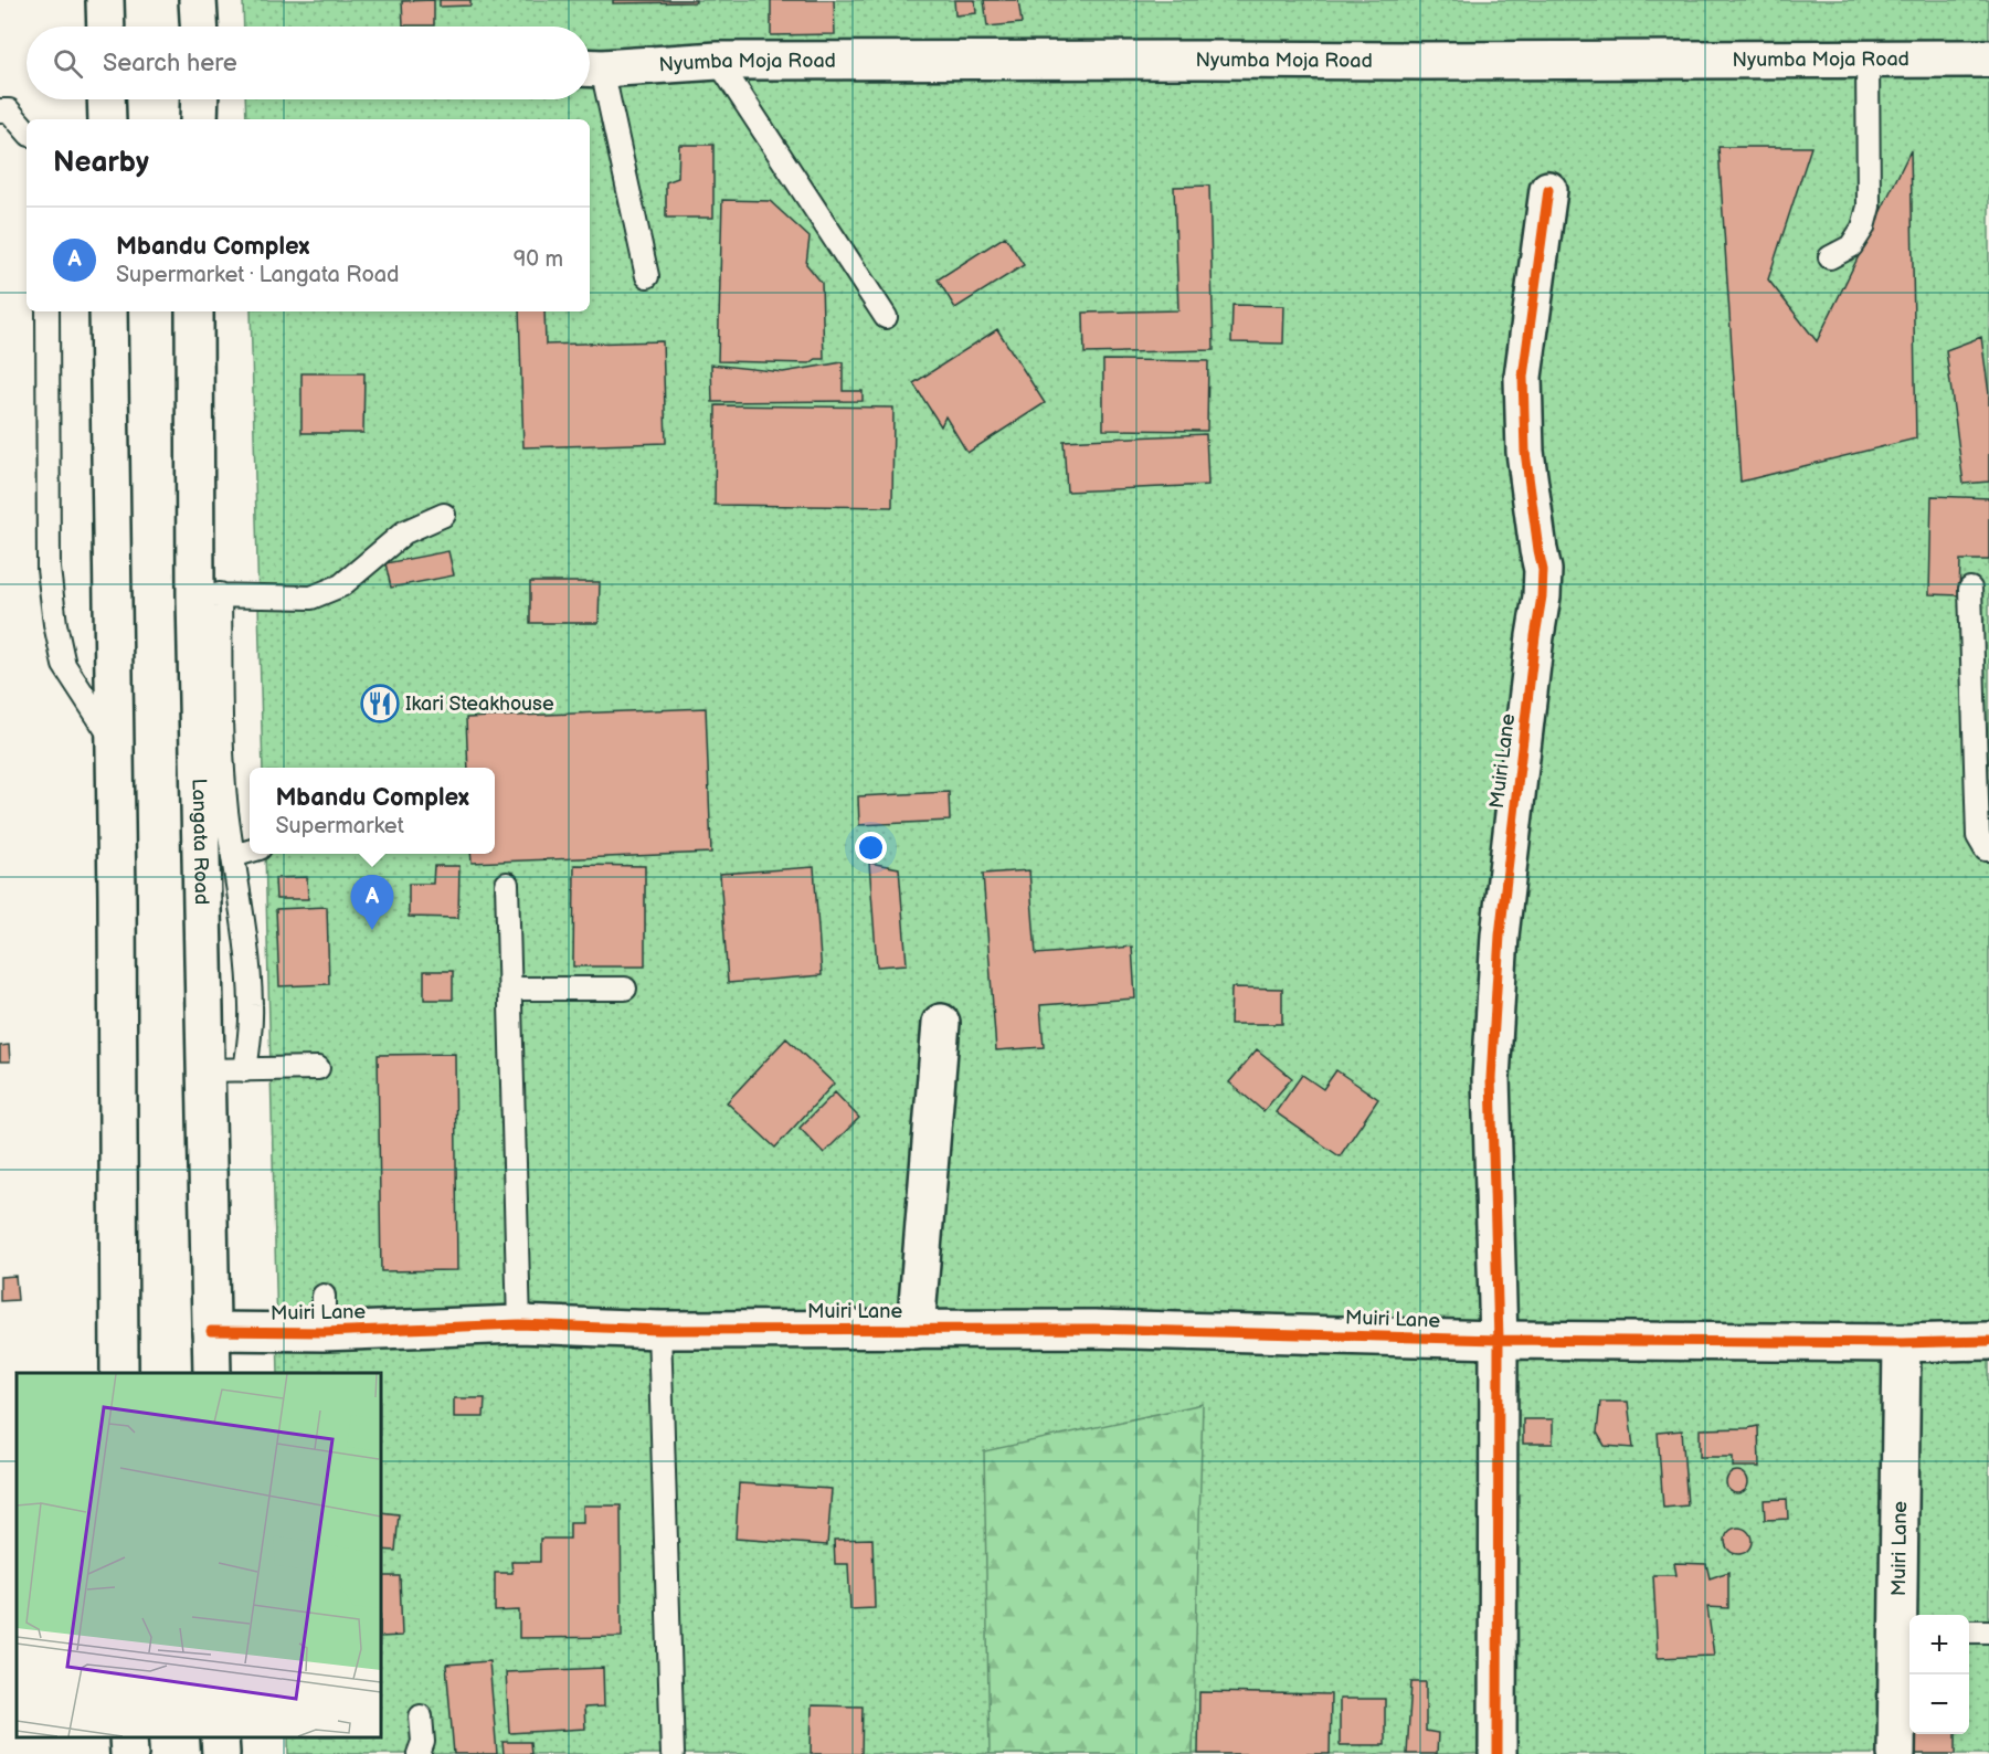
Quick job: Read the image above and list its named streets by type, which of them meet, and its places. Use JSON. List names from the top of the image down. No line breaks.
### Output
{"streets":{"street":["Nyumba Moja Road","Muiri Lane","Langata Road"]},"crossings":[["Muiri Lane","Langata Road"]],"places":{"restaurant":["Ikari Steakhouse"]},"page":{"search":"Search here","heading":"Nearby","list":[{"mark":"A","name":"Mbandu Complex","note":"Supermarket · Langata Road","value":"90 m"}],"popup":["Mbandu Complex","Supermarket"],"pins":"A","map_buttons":["+","−"]}}
